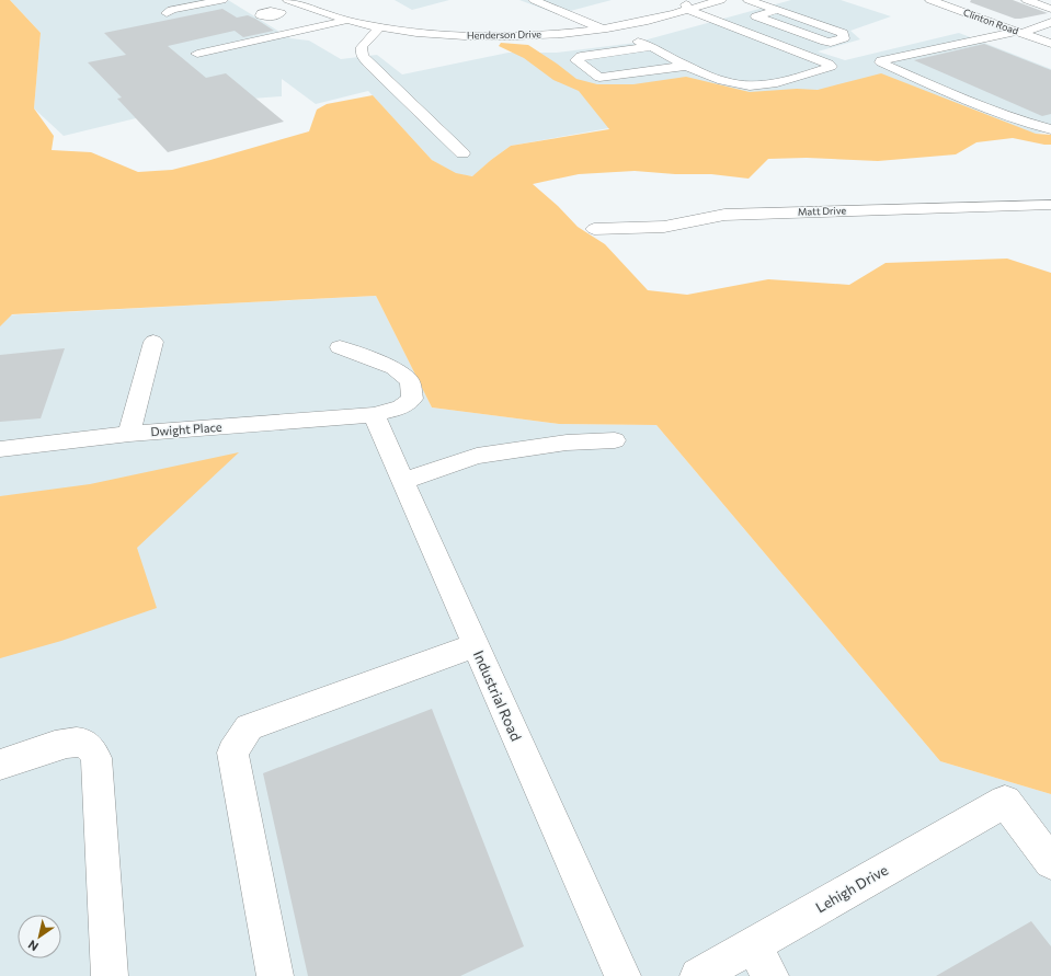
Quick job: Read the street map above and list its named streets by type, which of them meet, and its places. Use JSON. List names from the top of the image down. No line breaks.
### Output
{"streets":{"street":["Clinton Road","Henderson Drive","Matt Drive","Dwight Place","Industrial Road","Lehigh Drive"]},"crossings":[["Dwight Place","Industrial Road"]],"north":"bottom left"}
